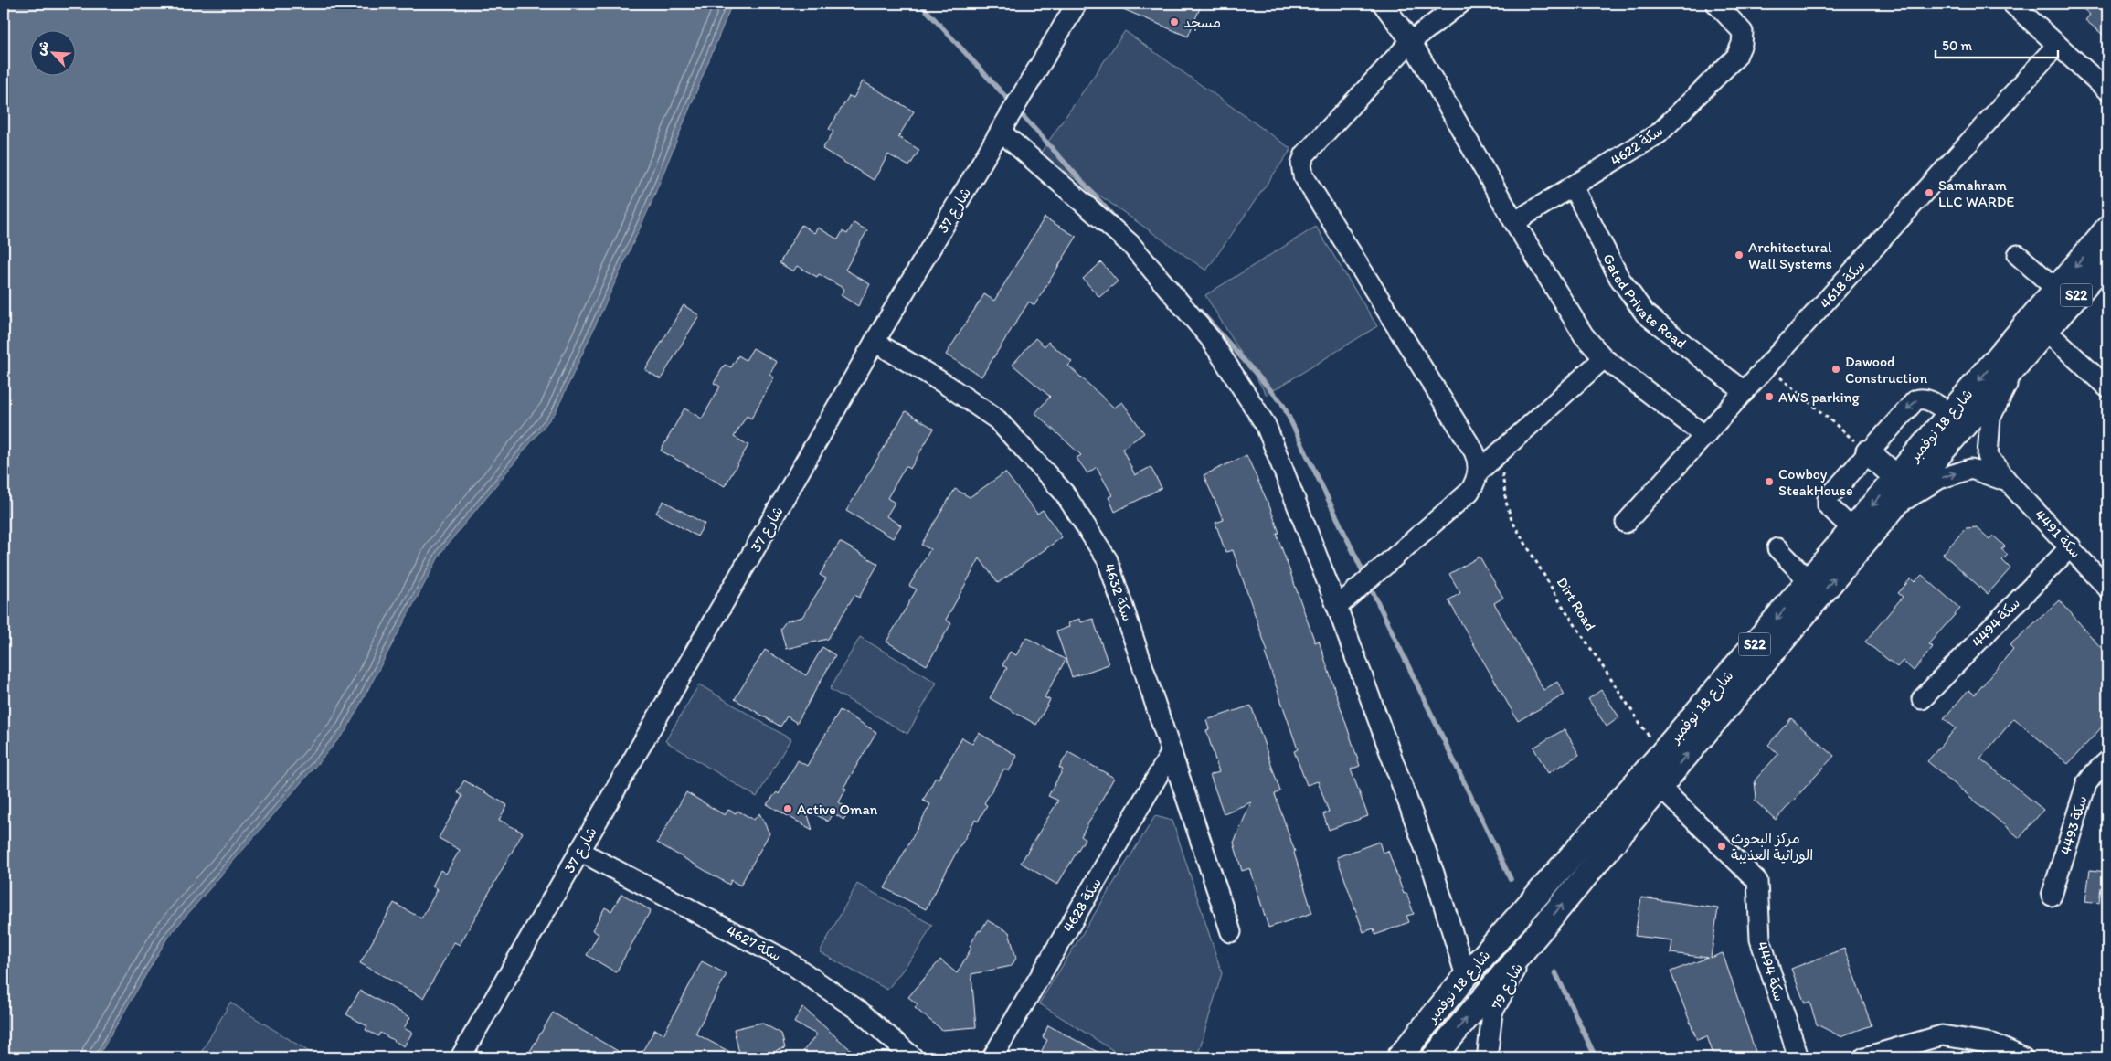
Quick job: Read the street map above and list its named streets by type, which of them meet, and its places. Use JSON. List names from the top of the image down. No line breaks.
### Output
{"streets":{"main road":["S22","شارع 18 نوفمبر"],"street":["سكة 4622","شارع 37","سكة 4618","Gated Private Road","سكة 4491","سكة 4632","سكة 4494","سكة 4493","سكة 4628","سكة 4627","79 شارع"],"path":["Dirt Road"]},"crossings":[["سكة 4622","Gated Private Road"],["شارع 37","سكة 4632"],["شارع 37","سكة 4627"],["سكة 4618","Gated Private Road"],["شارع 18 نوفمبر","سكة 4491"],["شارع 18 نوفمبر","Dirt Road"],["شارع 18 نوفمبر","سكة 4494"],["شارع 18 نوفمبر","79 شارع"],["سكة 4491","سكة 4494"],["سكة 4632","سكة 4628"]],"places":["مسجد","Samahram LLC WARDE","Architectural Wall Systems","Dawood Construction","AWS parking","Cowboy SteakHouse","Active Oman","مركز البحوث الوراثية العذيبة"],"scale_bar":"50 m","north":"top left"}
